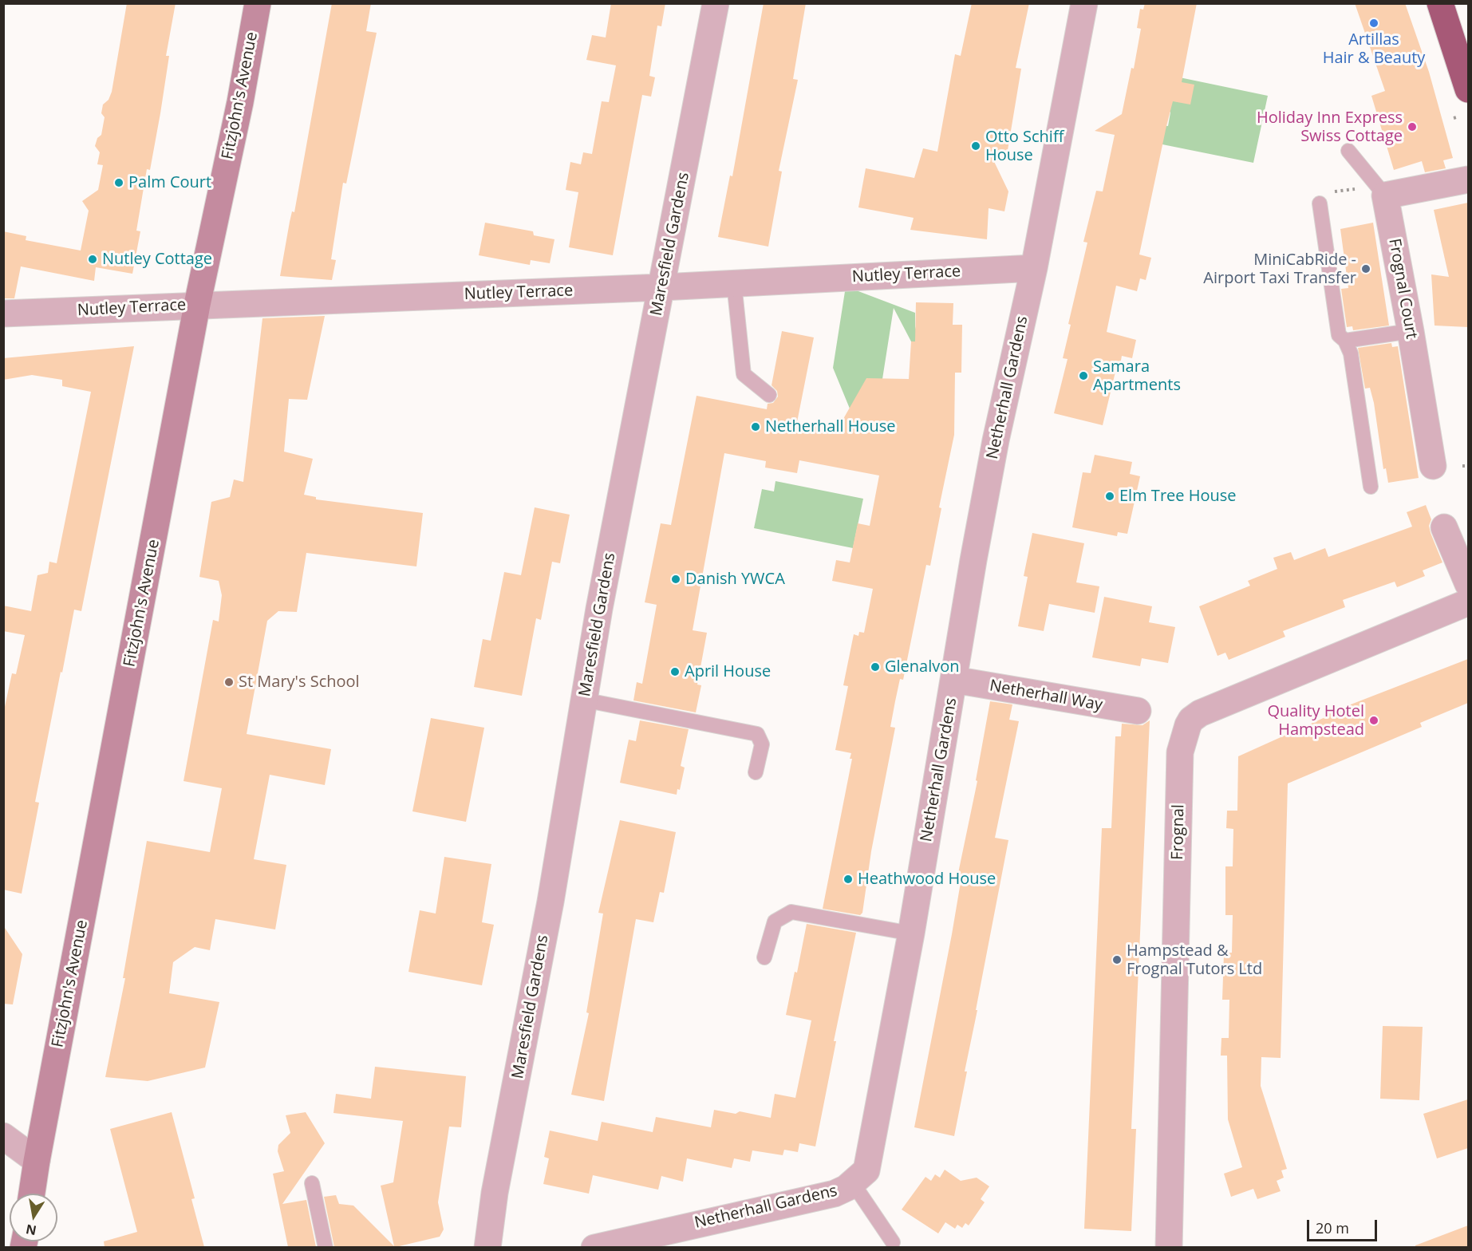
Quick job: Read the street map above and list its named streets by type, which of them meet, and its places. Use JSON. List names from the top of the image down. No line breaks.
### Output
{"streets":{"main road":["Fitzjohn's Avenue"],"street":["Maresfield Gardens","Nutley Terrace","Frognal Court","Netherhall Gardens","Netherhall Way","Frognal"]},"crossings":[["Fitzjohn's Avenue","Nutley Terrace"],["Maresfield Gardens","Nutley Terrace"],["Nutley Terrace","Netherhall Gardens"],["Netherhall Gardens","Netherhall Way"]],"places":["Artillas Hair & Beauty","Holiday Inn Express Swiss Cottage","Otto Schiff House","Palm Court","Nutley Cottage","MiniCabRide - Airport Taxi Transfer","Samara Apartments","Netherhall House","Elm Tree House","Danish YWCA","Glenalvon","April House","St Mary's School","Quality Hotel Hampstead","Heathwood House","Hampstead & Frognal Tutors Ltd"],"scale_bar":"20 m","north":"bottom"}
